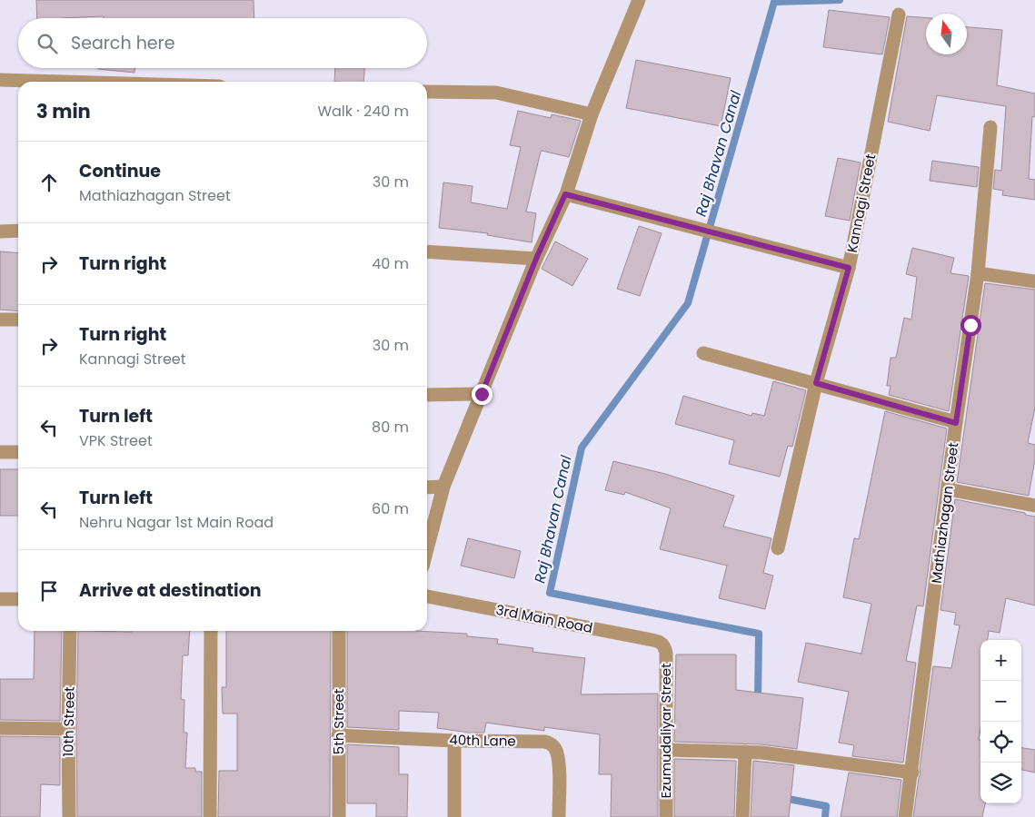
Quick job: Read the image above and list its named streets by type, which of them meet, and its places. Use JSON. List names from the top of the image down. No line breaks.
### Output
{"streets":{"street":["Kannagi Street","Mathiazhagan Street","3rd Main Road","10th Street","5th Street","Ezumudaliyar Street","40th Lane"]},"crossings":[["3rd Main Road","Ezumudaliyar Street"],["5th Street","40th Lane"]],"water":["Raj Bhavan Canal"],"north":"top","page":{"search":"Search here","heading":["3 min","Walk · 240 m"],"list":[["Continue","Mathiazhagan Street","30 m"],["Turn right","40 m"],["Turn right","Kannagi Street","30 m"],["Turn left","VPK Street","80 m"],["Turn left","Nehru Nagar 1st Main Road","60 m"],"Arrive at destination"],"map_buttons":["+","−"]}}
